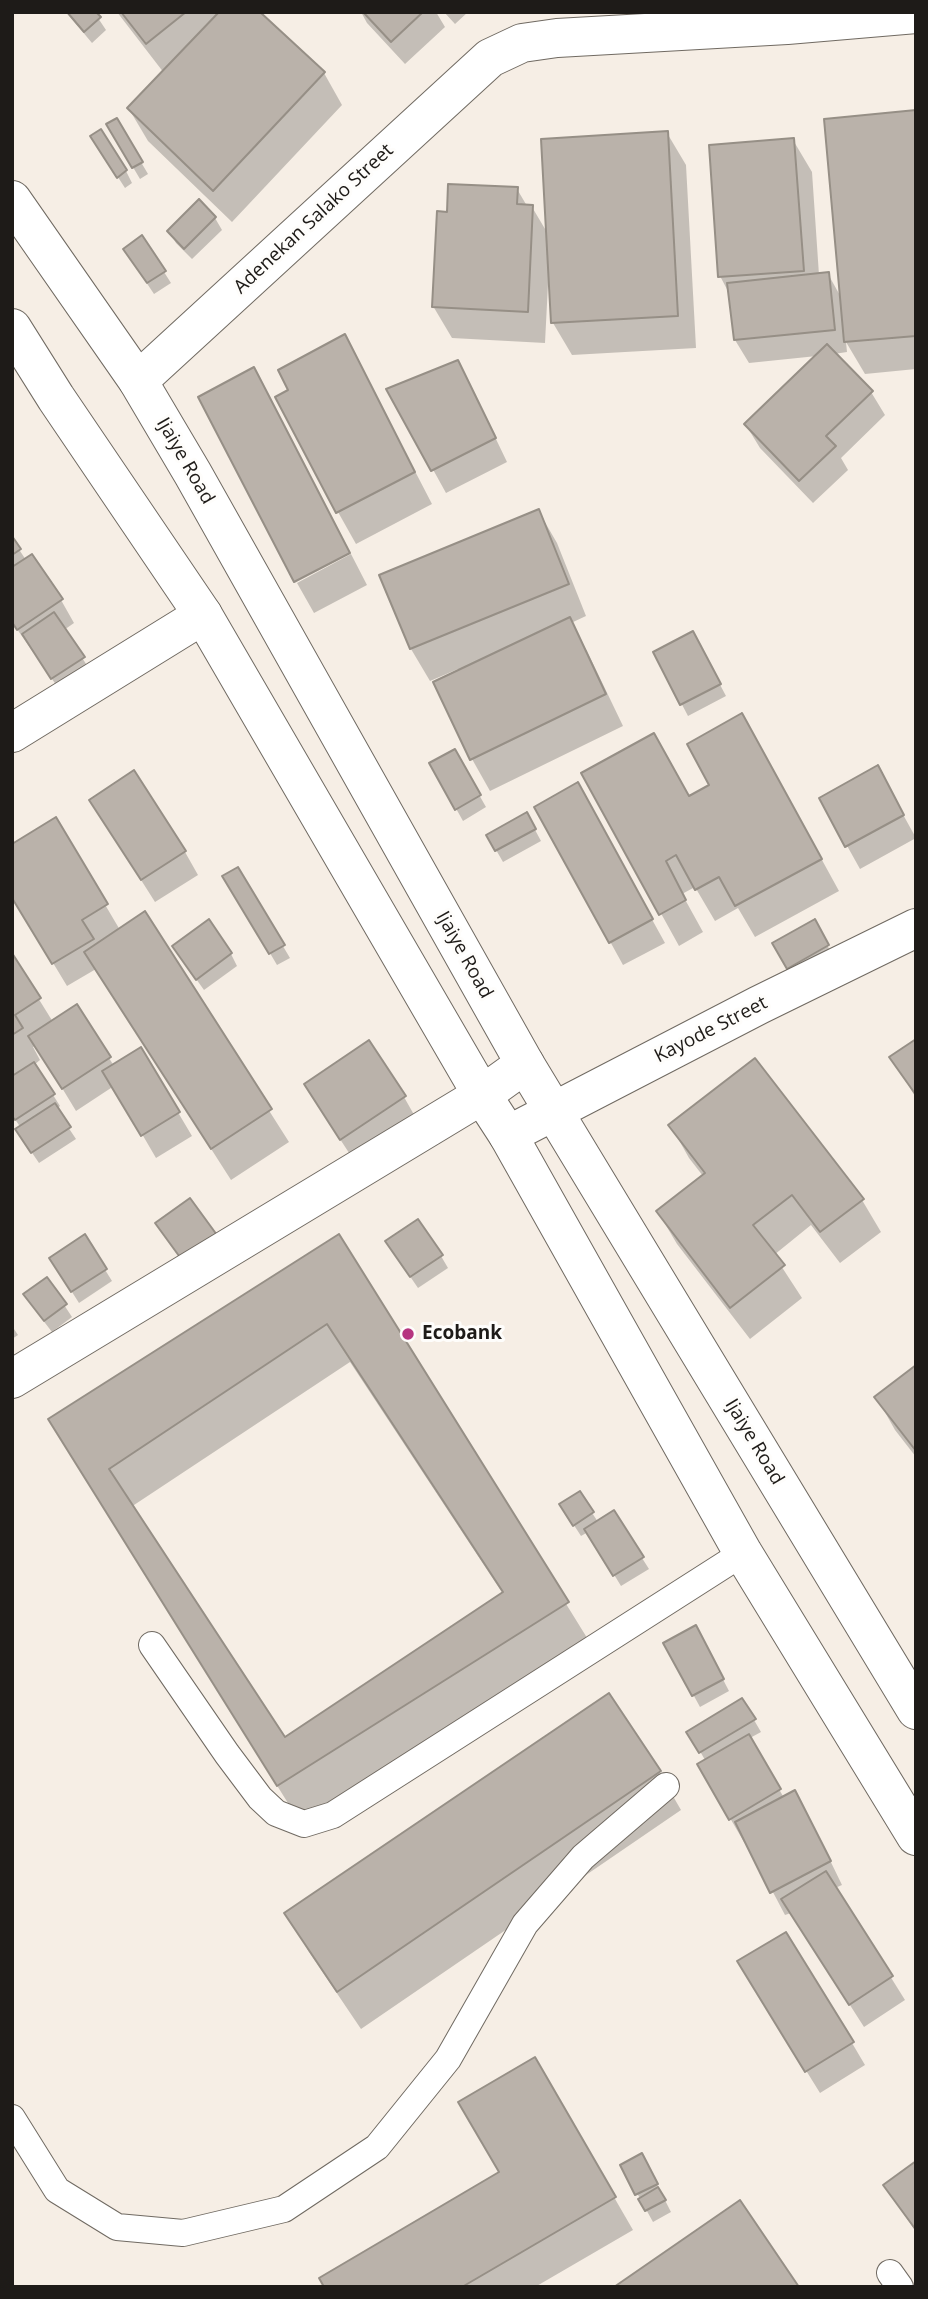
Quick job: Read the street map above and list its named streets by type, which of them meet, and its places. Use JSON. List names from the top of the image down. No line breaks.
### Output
{"streets":{"main road":["Adenekan Salako Street","Ijaiye Road","Kayode Street"]},"crossings":[["Adenekan Salako Street","Ijaiye Road"],["Ijaiye Road","Kayode Street"]],"places":["Ecobank"]}
